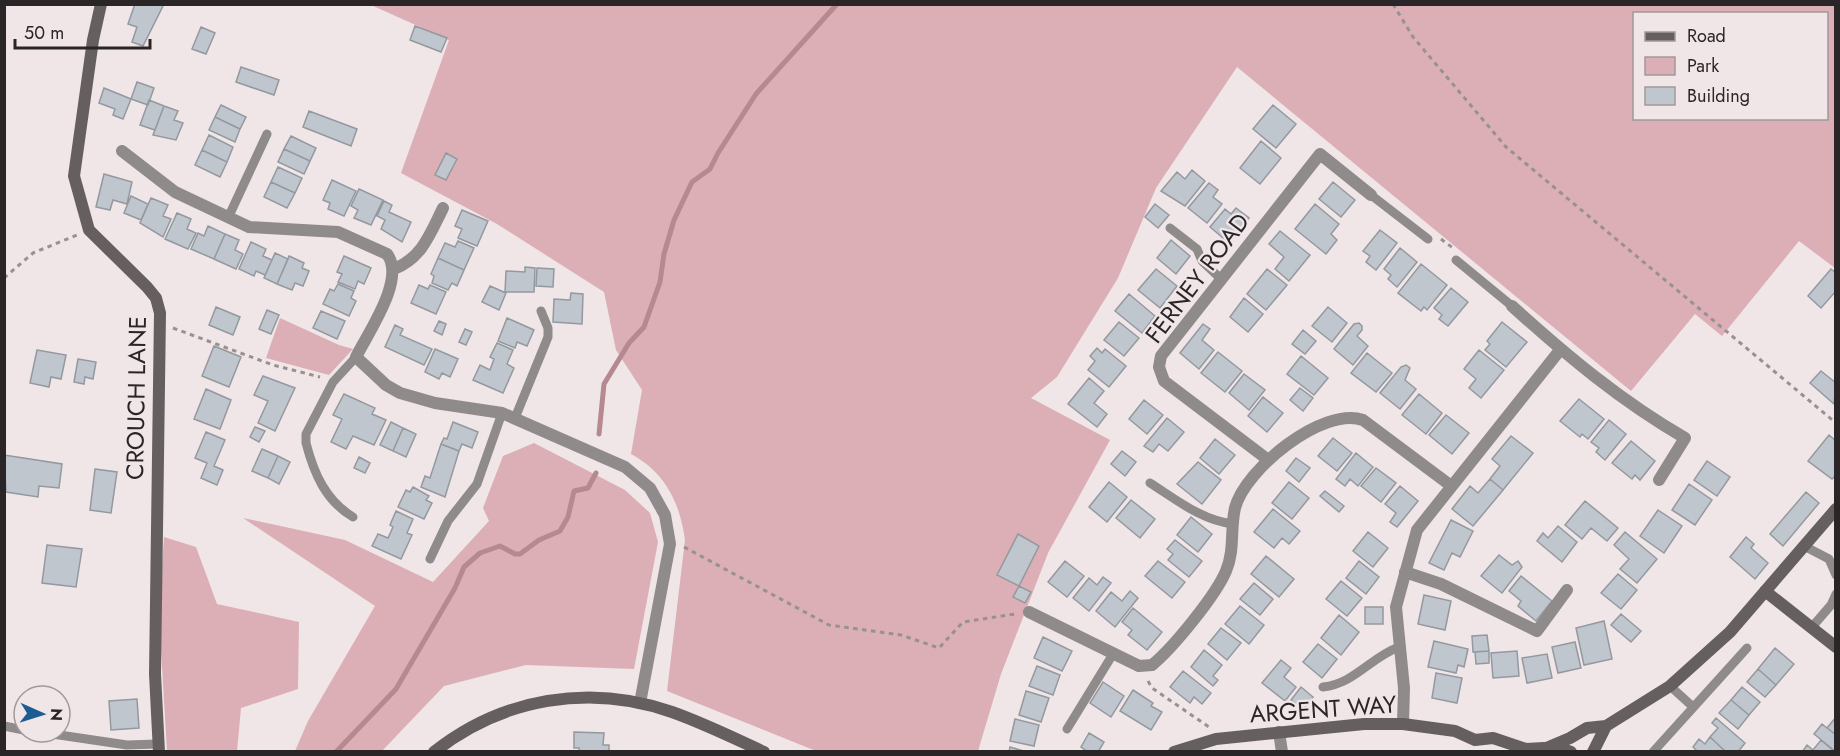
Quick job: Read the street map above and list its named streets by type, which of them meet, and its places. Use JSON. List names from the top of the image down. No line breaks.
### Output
{"streets":{"street":["FERNEY ROAD","CROUCH LANE","ARGENT WAY"]},"legend":["Road","Park","Building"],"scale_bar":"50 m","north":"right"}
